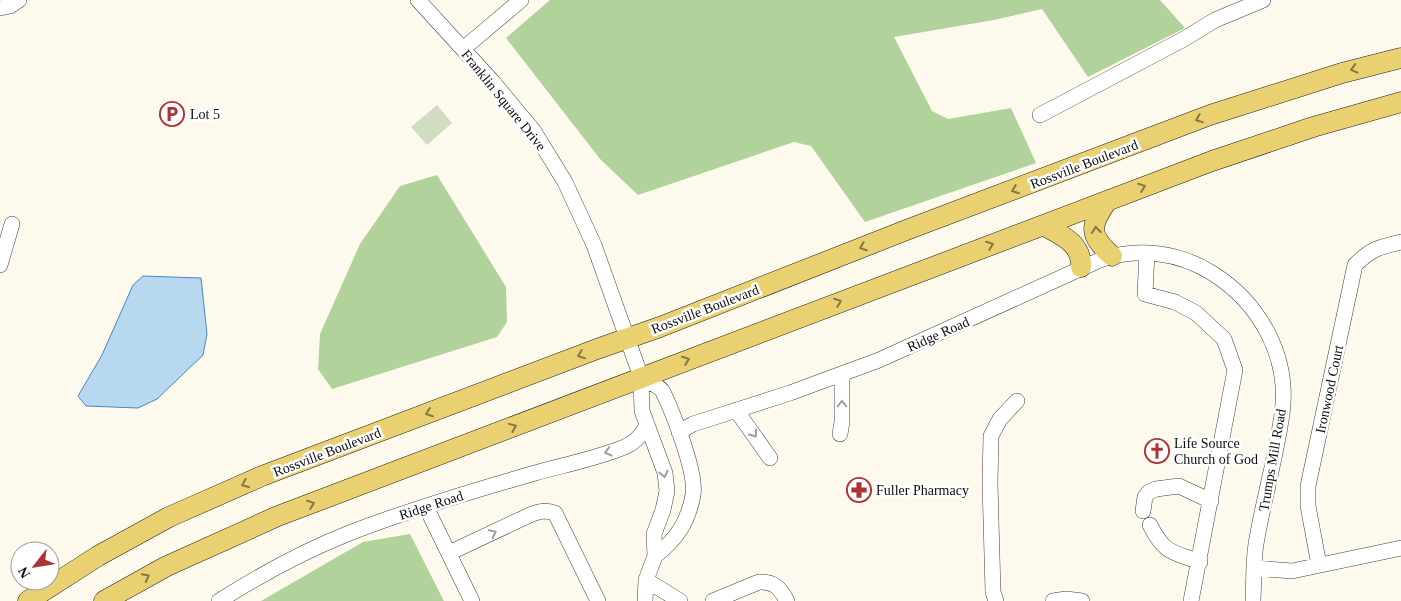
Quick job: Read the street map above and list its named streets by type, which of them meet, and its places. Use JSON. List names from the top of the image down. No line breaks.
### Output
{"streets":{"main road":["Rossville Boulevard"],"street":["Franklin Square Drive","Ridge Road","Ironwood Court","Trumps Mill Road"]},"crossings":[["Franklin Square Drive","Rossville Boulevard"],["Franklin Square Drive","Ridge Road"],["Ridge Road","Trumps Mill Road"]],"places":{"parking":["Lot 5"],"church":["Life Source Church of God"],"pharmacy":["Fuller Pharmacy"]},"north":"bottom left"}
